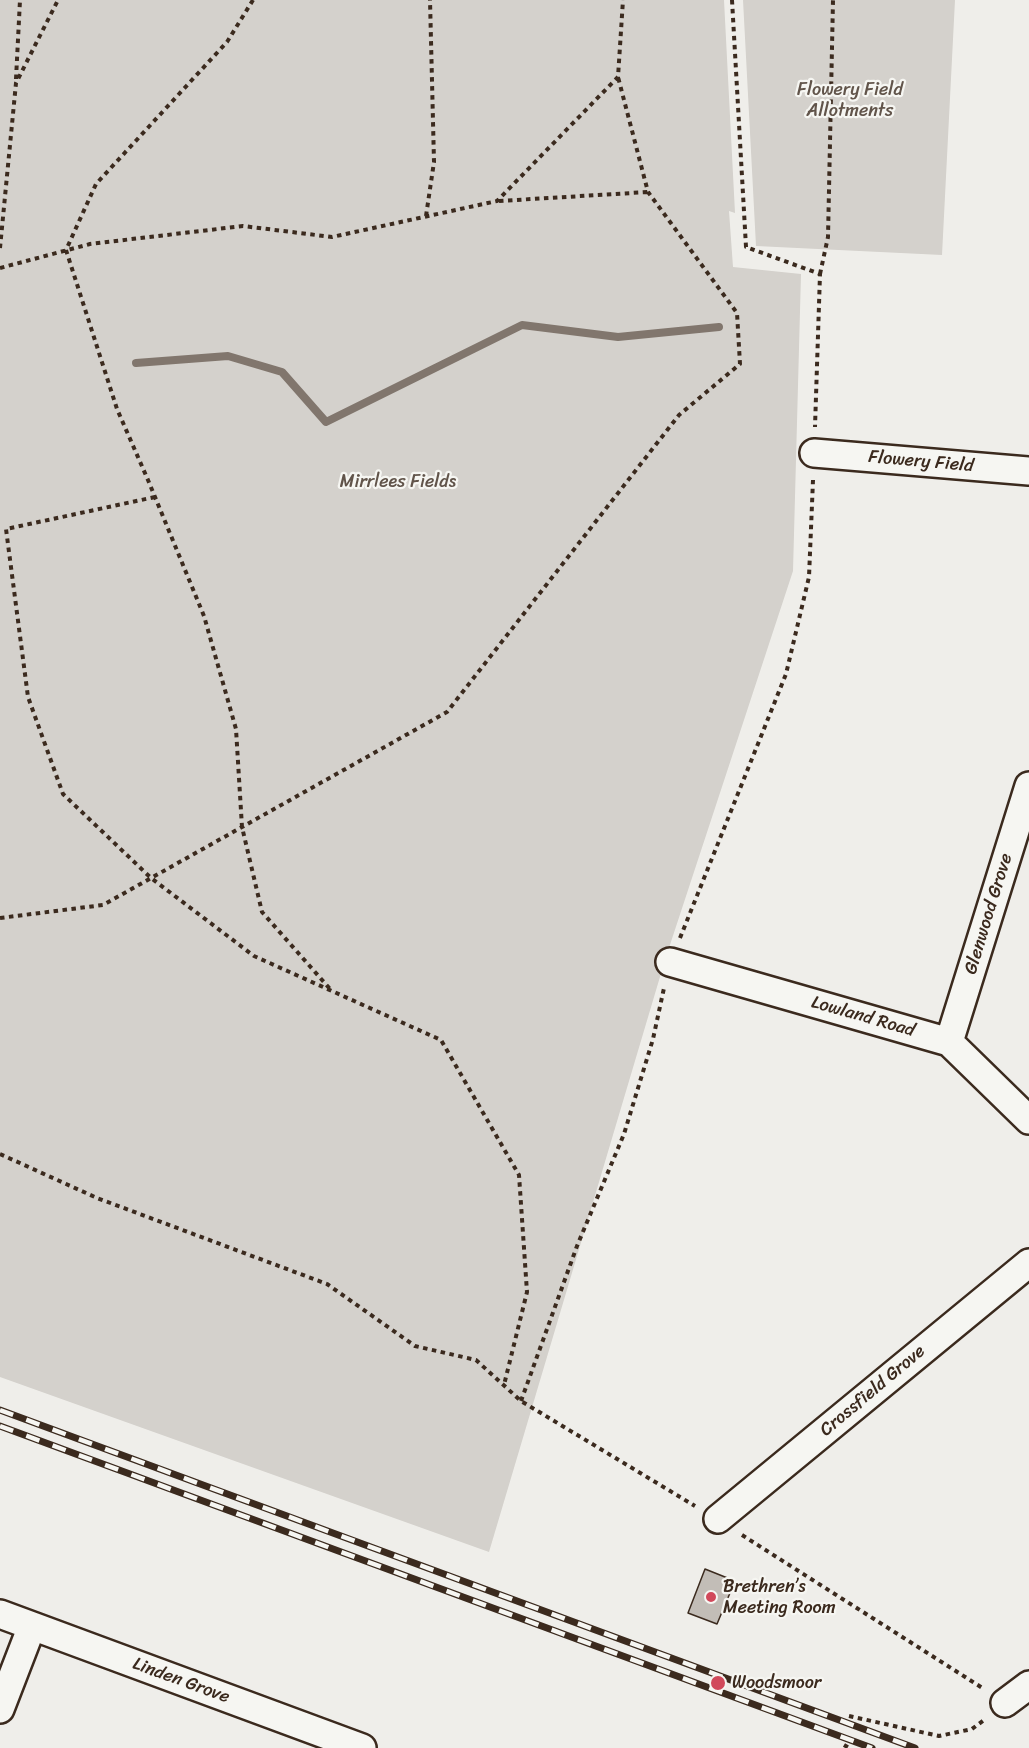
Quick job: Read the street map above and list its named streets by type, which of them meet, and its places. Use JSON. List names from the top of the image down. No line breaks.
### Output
{"streets":{"street":["Flowery Field","Glenwood Grove","Lowland Road","Crossfield Grove","Linden Grove"]},"crossings":[["Glenwood Grove","Lowland Road"]],"parks":["Flowery Field Allotments","Mirrlees Fields"],"places":["Brethren’s Meeting Room","Woodsmoor"]}
